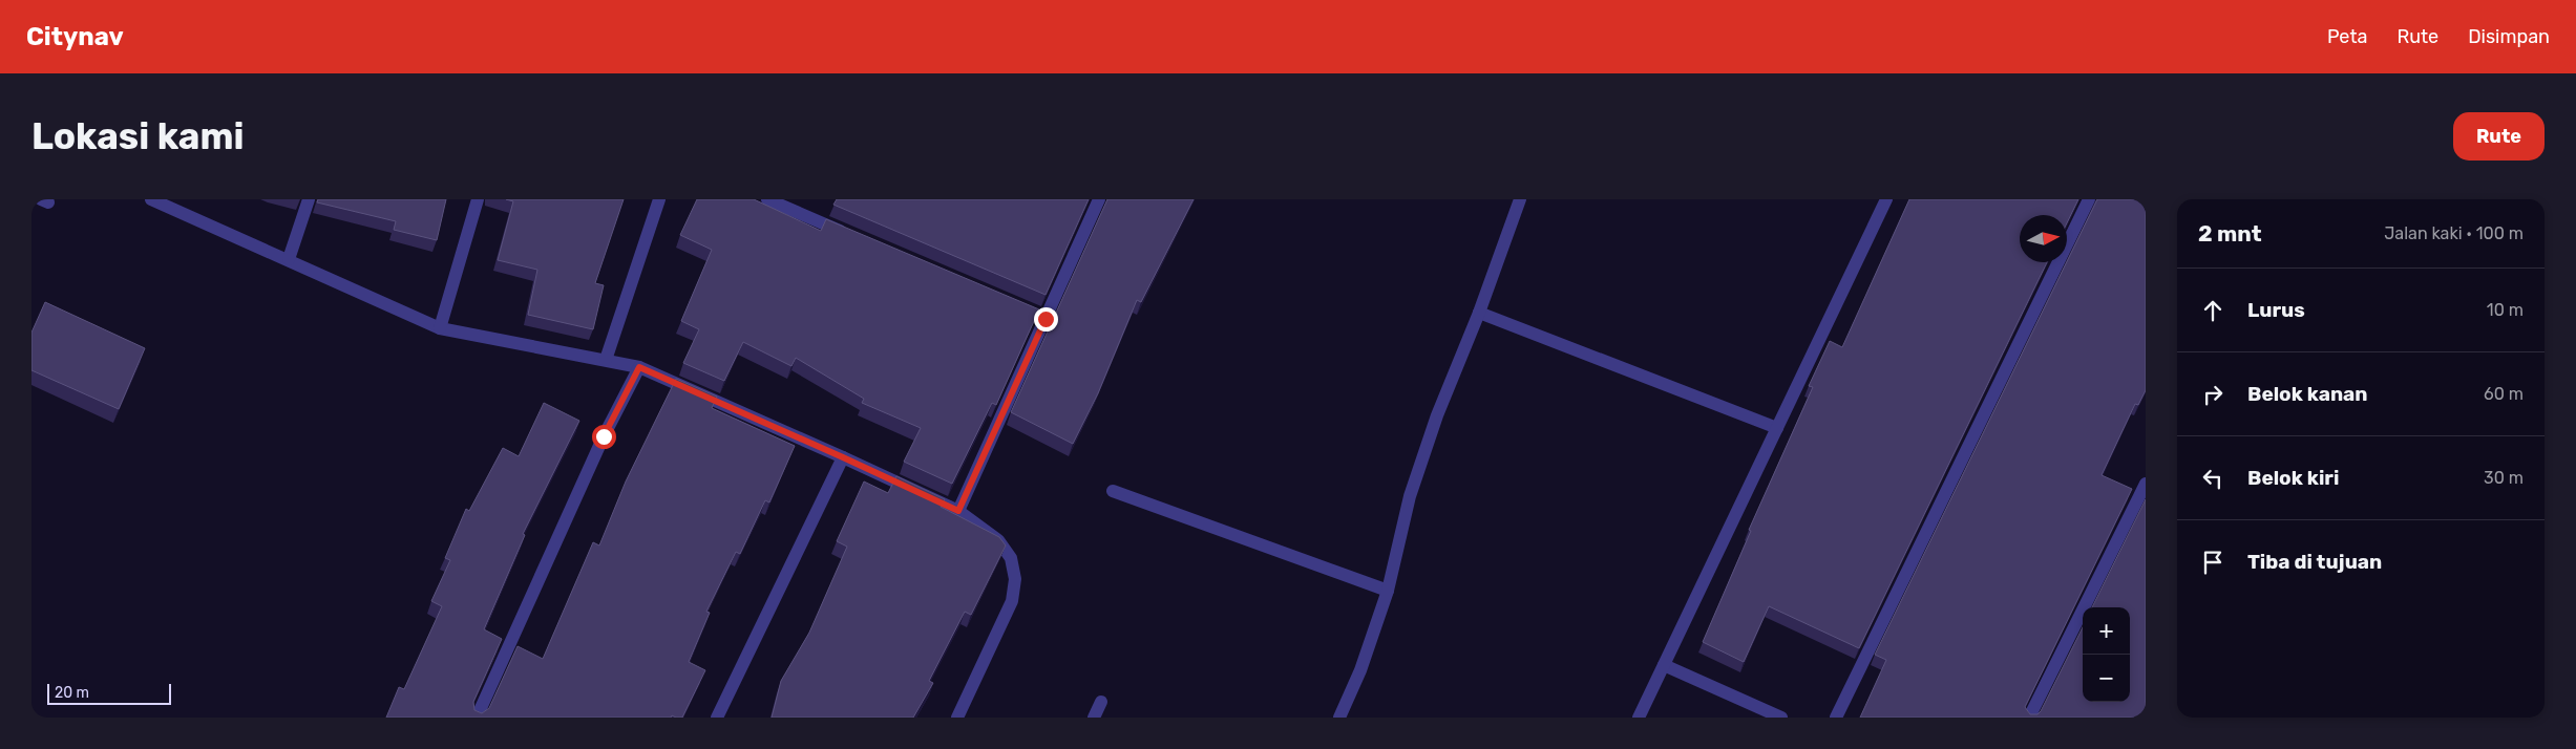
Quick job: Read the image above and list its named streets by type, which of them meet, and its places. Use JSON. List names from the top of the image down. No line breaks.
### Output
{"scale_bar":"20 m","north":"right","page":{"header":"Citynav","nav":["Peta","Rute","Disimpan"],"buttons":"Rute","title":"Lokasi kami","heading":["2 mnt","Jalan kaki · 100 m"],"list":[["Lurus","10 m"],["Belok kanan","60 m"],["Belok kiri","30 m"],"Tiba di tujuan"],"map_buttons":["+","−"],"scale":"20 m"}}
